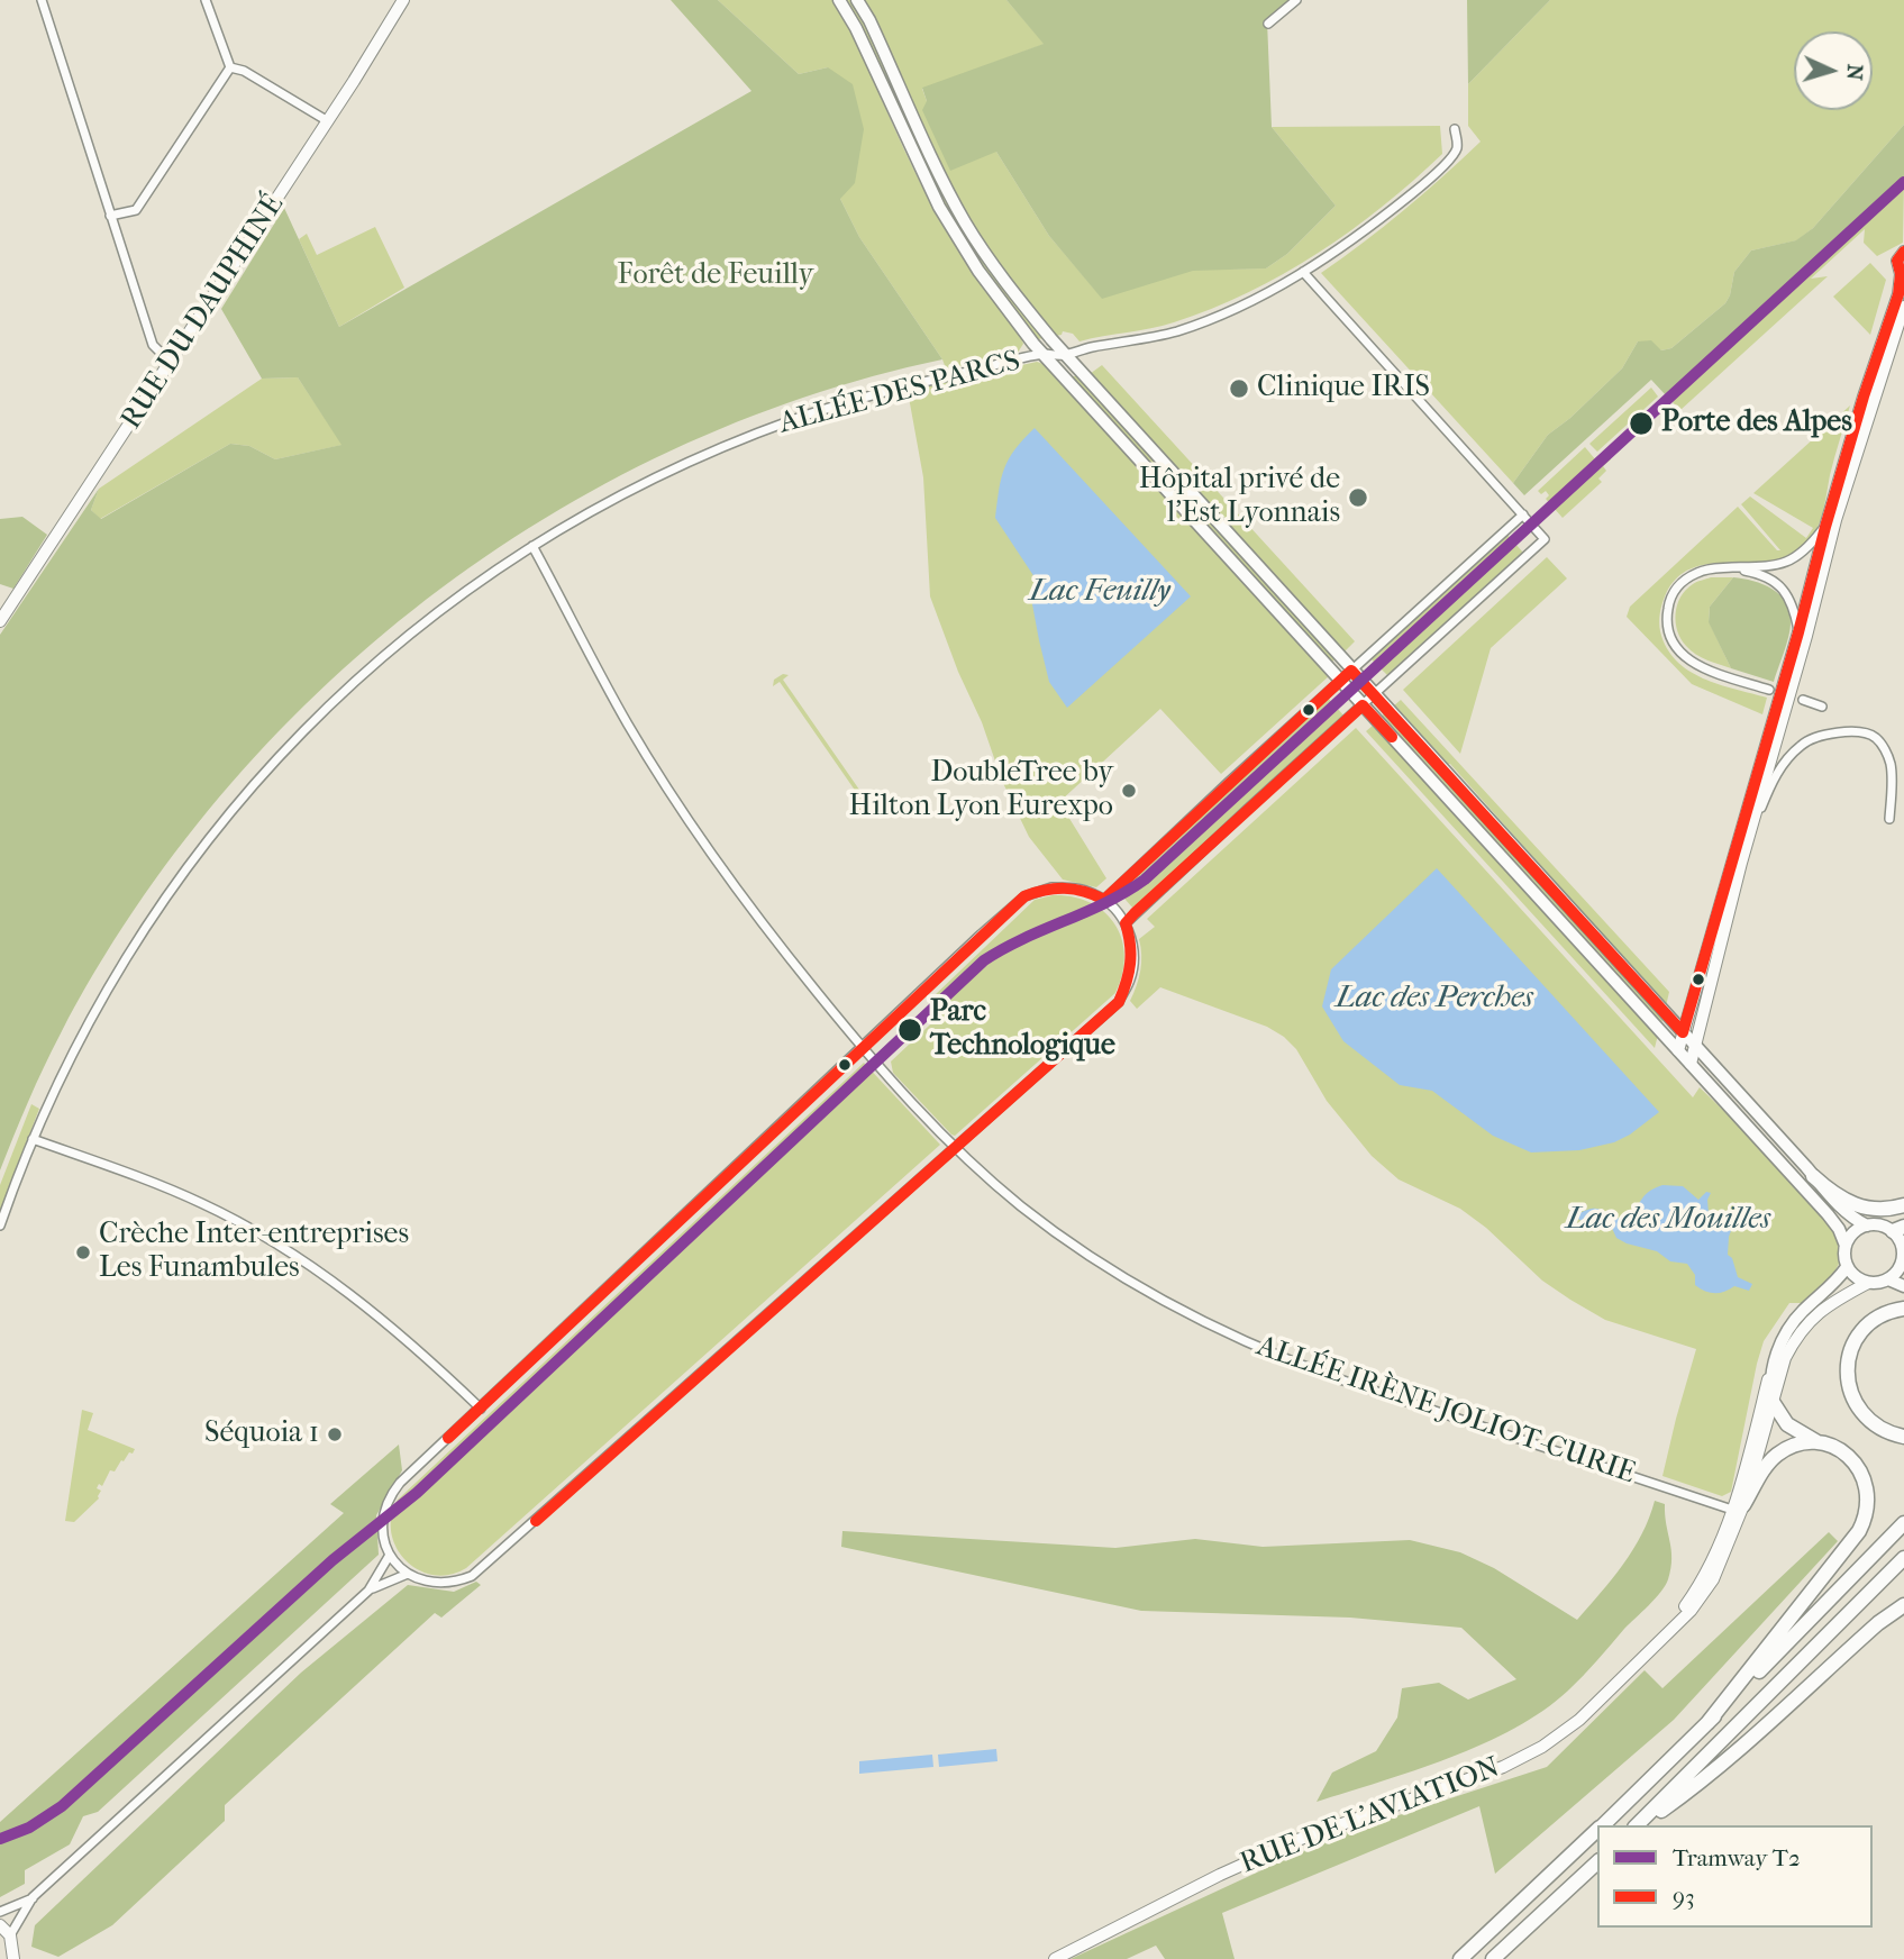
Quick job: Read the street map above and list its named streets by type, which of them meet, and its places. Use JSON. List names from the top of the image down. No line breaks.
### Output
{"streets":{"main road":["RUE DE L'AVIATION"],"street":["RUE DU DAUPHINÉ","ALLÉE DES PARCS","ALLÉE IRÈNE JOLIOT-CURIE"]},"crossings":[["ALLÉE DES PARCS","ALLÉE IRÈNE JOLIOT-CURIE"],["ALLÉE IRÈNE JOLIOT-CURIE","RUE DE L'AVIATION"]],"water":["Lac Feuilly","Lac des Perches","Lac des Mouilles"],"parks":["Forêt de Feuilly"],"places":["Clinique IRIS","Porte des Alpes","Hôpital privé de l'Est Lyonnais","DoubleTree by Hilton Lyon Eurexpo","Parc Technologique","Crèche Inter-entreprises Les Funambules","Séquoia 1"],"lines":["tram line T2","transit line 93"],"legend":["Tramway T2","93"],"north":"right"}
